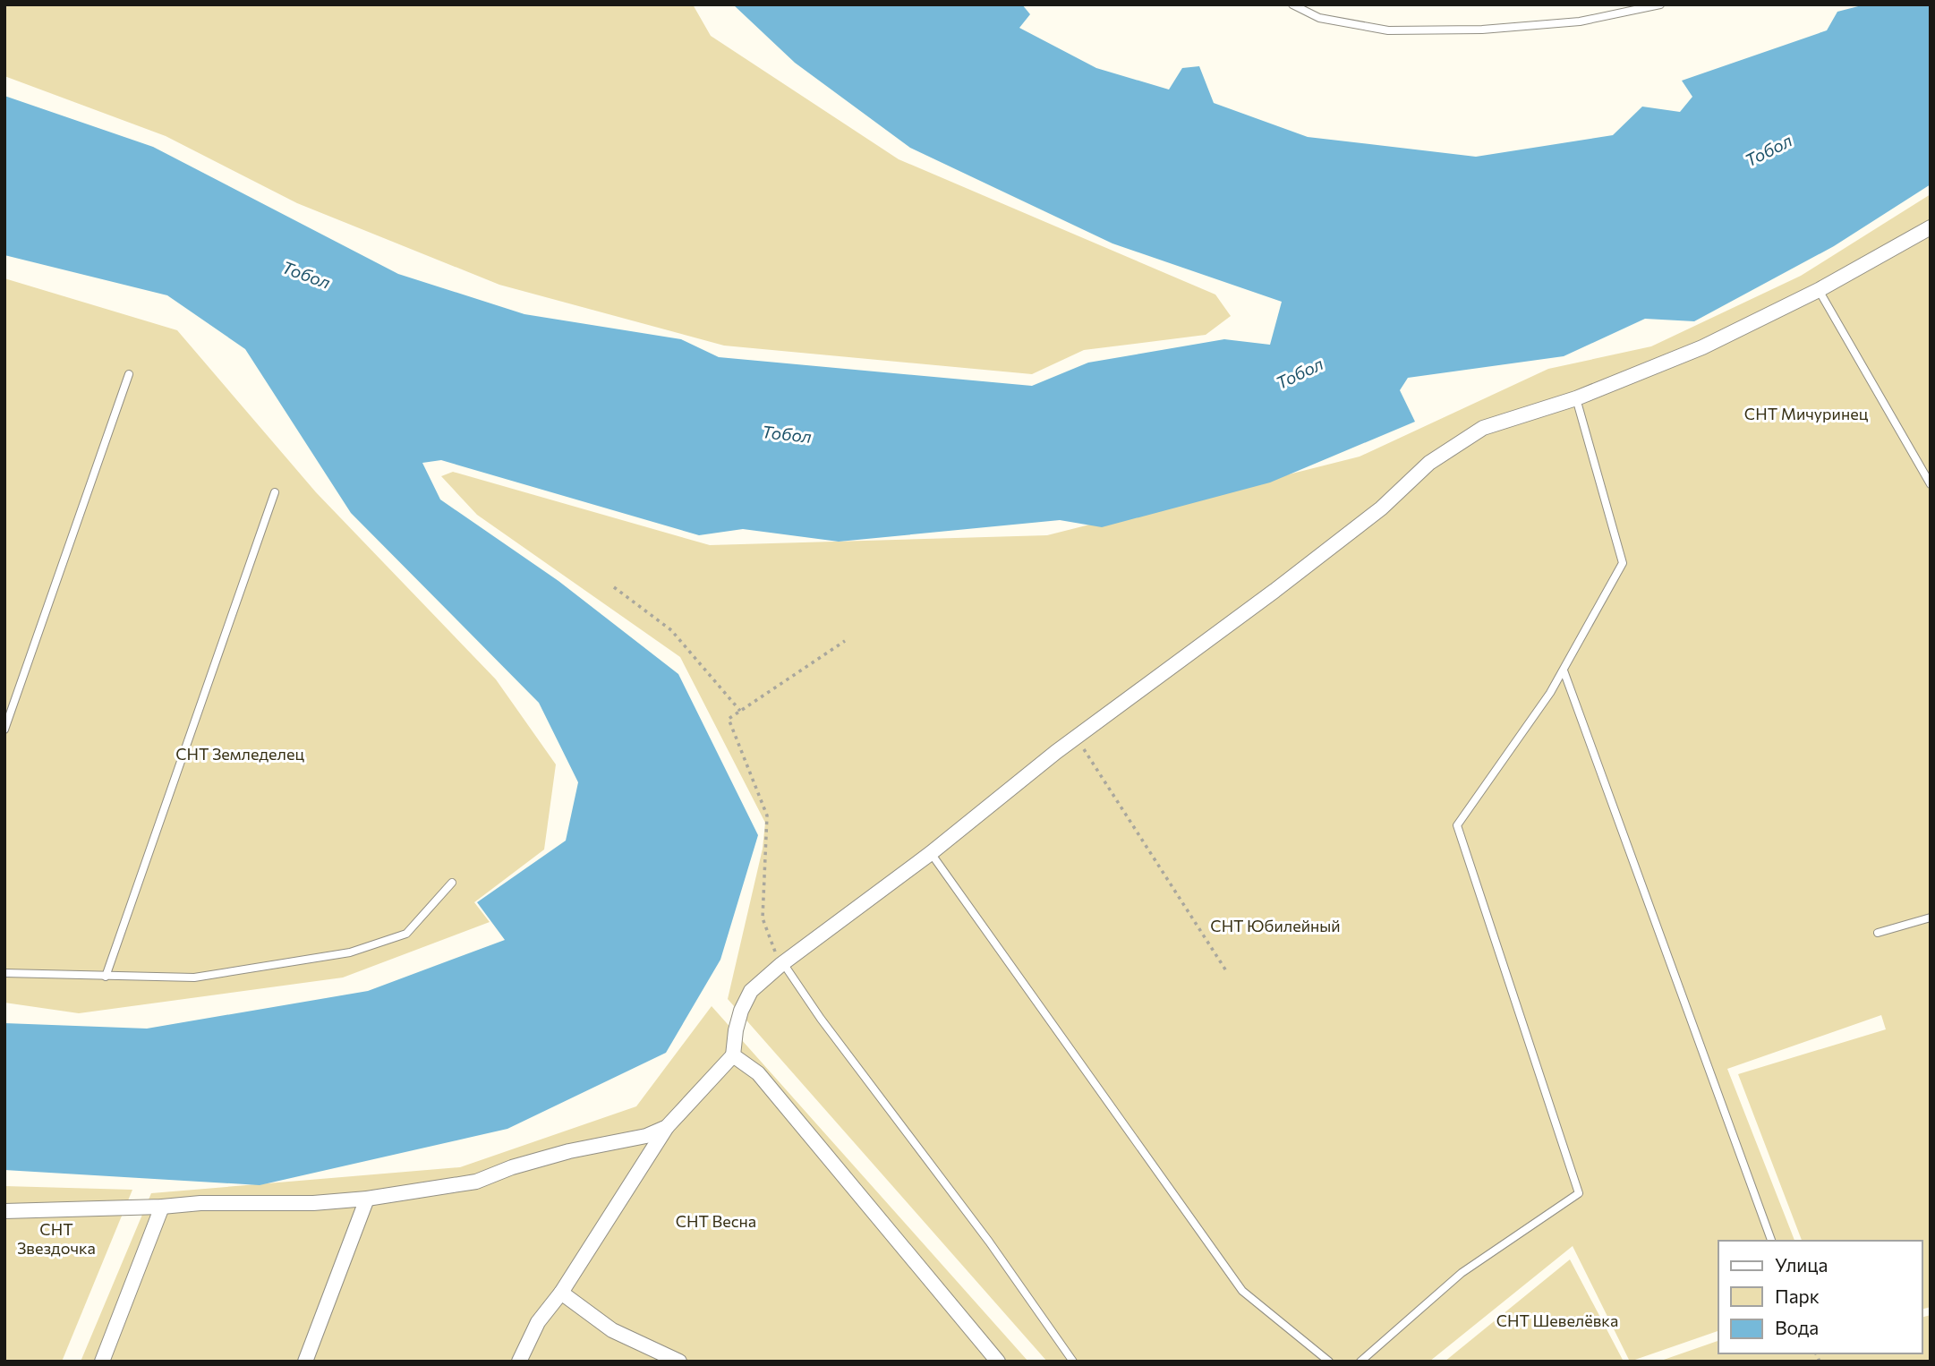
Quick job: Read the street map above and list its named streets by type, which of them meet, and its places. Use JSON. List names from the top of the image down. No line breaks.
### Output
{"water":["Тобол"],"parks":["СНТ Мичуринец","СНТ Земледелец","СНТ Юбилейный","СНТ Весна","СНТ Звездочка","СНТ Шевелёвка"],"legend":["Улица","Парк","Вода"]}
